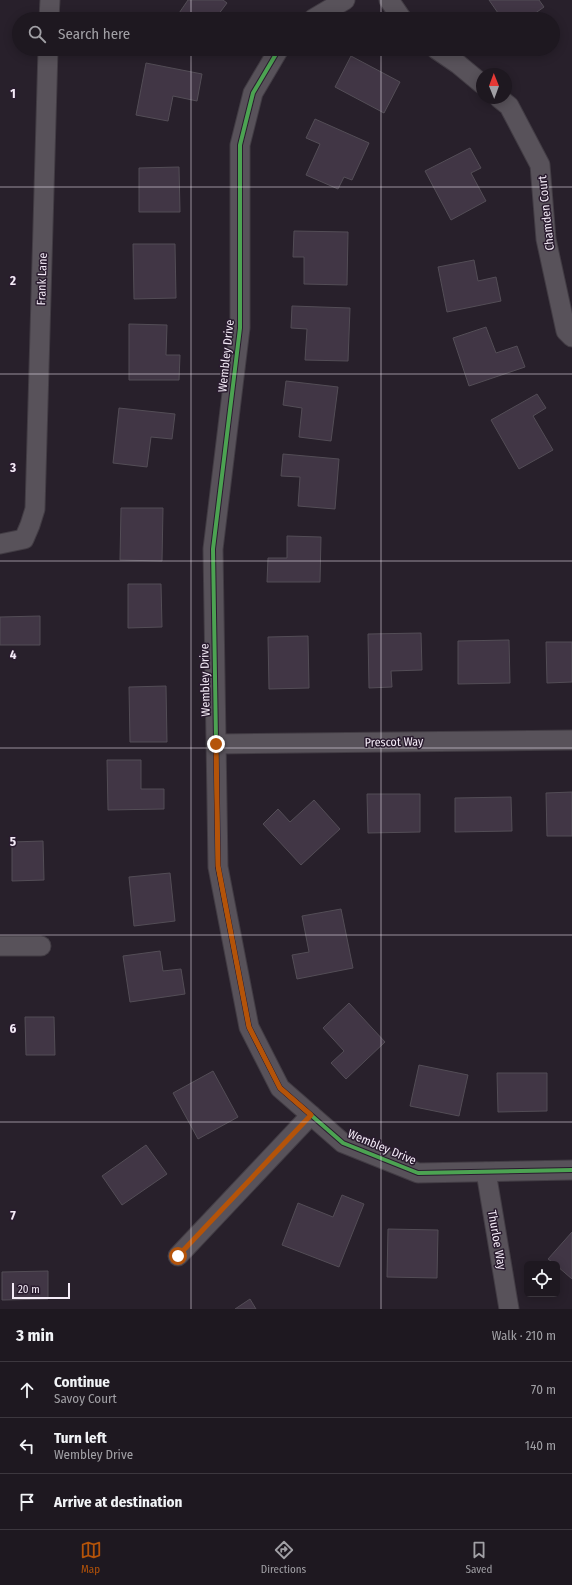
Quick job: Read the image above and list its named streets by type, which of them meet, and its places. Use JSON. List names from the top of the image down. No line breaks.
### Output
{"streets":{"street":["Chamden Court","Frank Lane","Wembley Drive","Prescot Way","Thurloe Way"]},"crossings":[["Wembley Drive","Prescot Way"],["Wembley Drive","Thurloe Way"]],"scale_bar":"20 m","north":"top","page":{"search":"Search here","scale":"20 m","heading":["3 min","Walk · 210 m"],"list":[["Continue","Savoy Court","70 m"],["Turn left","Wembley Drive","140 m"],"Arrive at destination"],"nav":["Map","Directions","Saved"]},"grid":{"rows":["1","2","3","4","5","6","7"]}}
